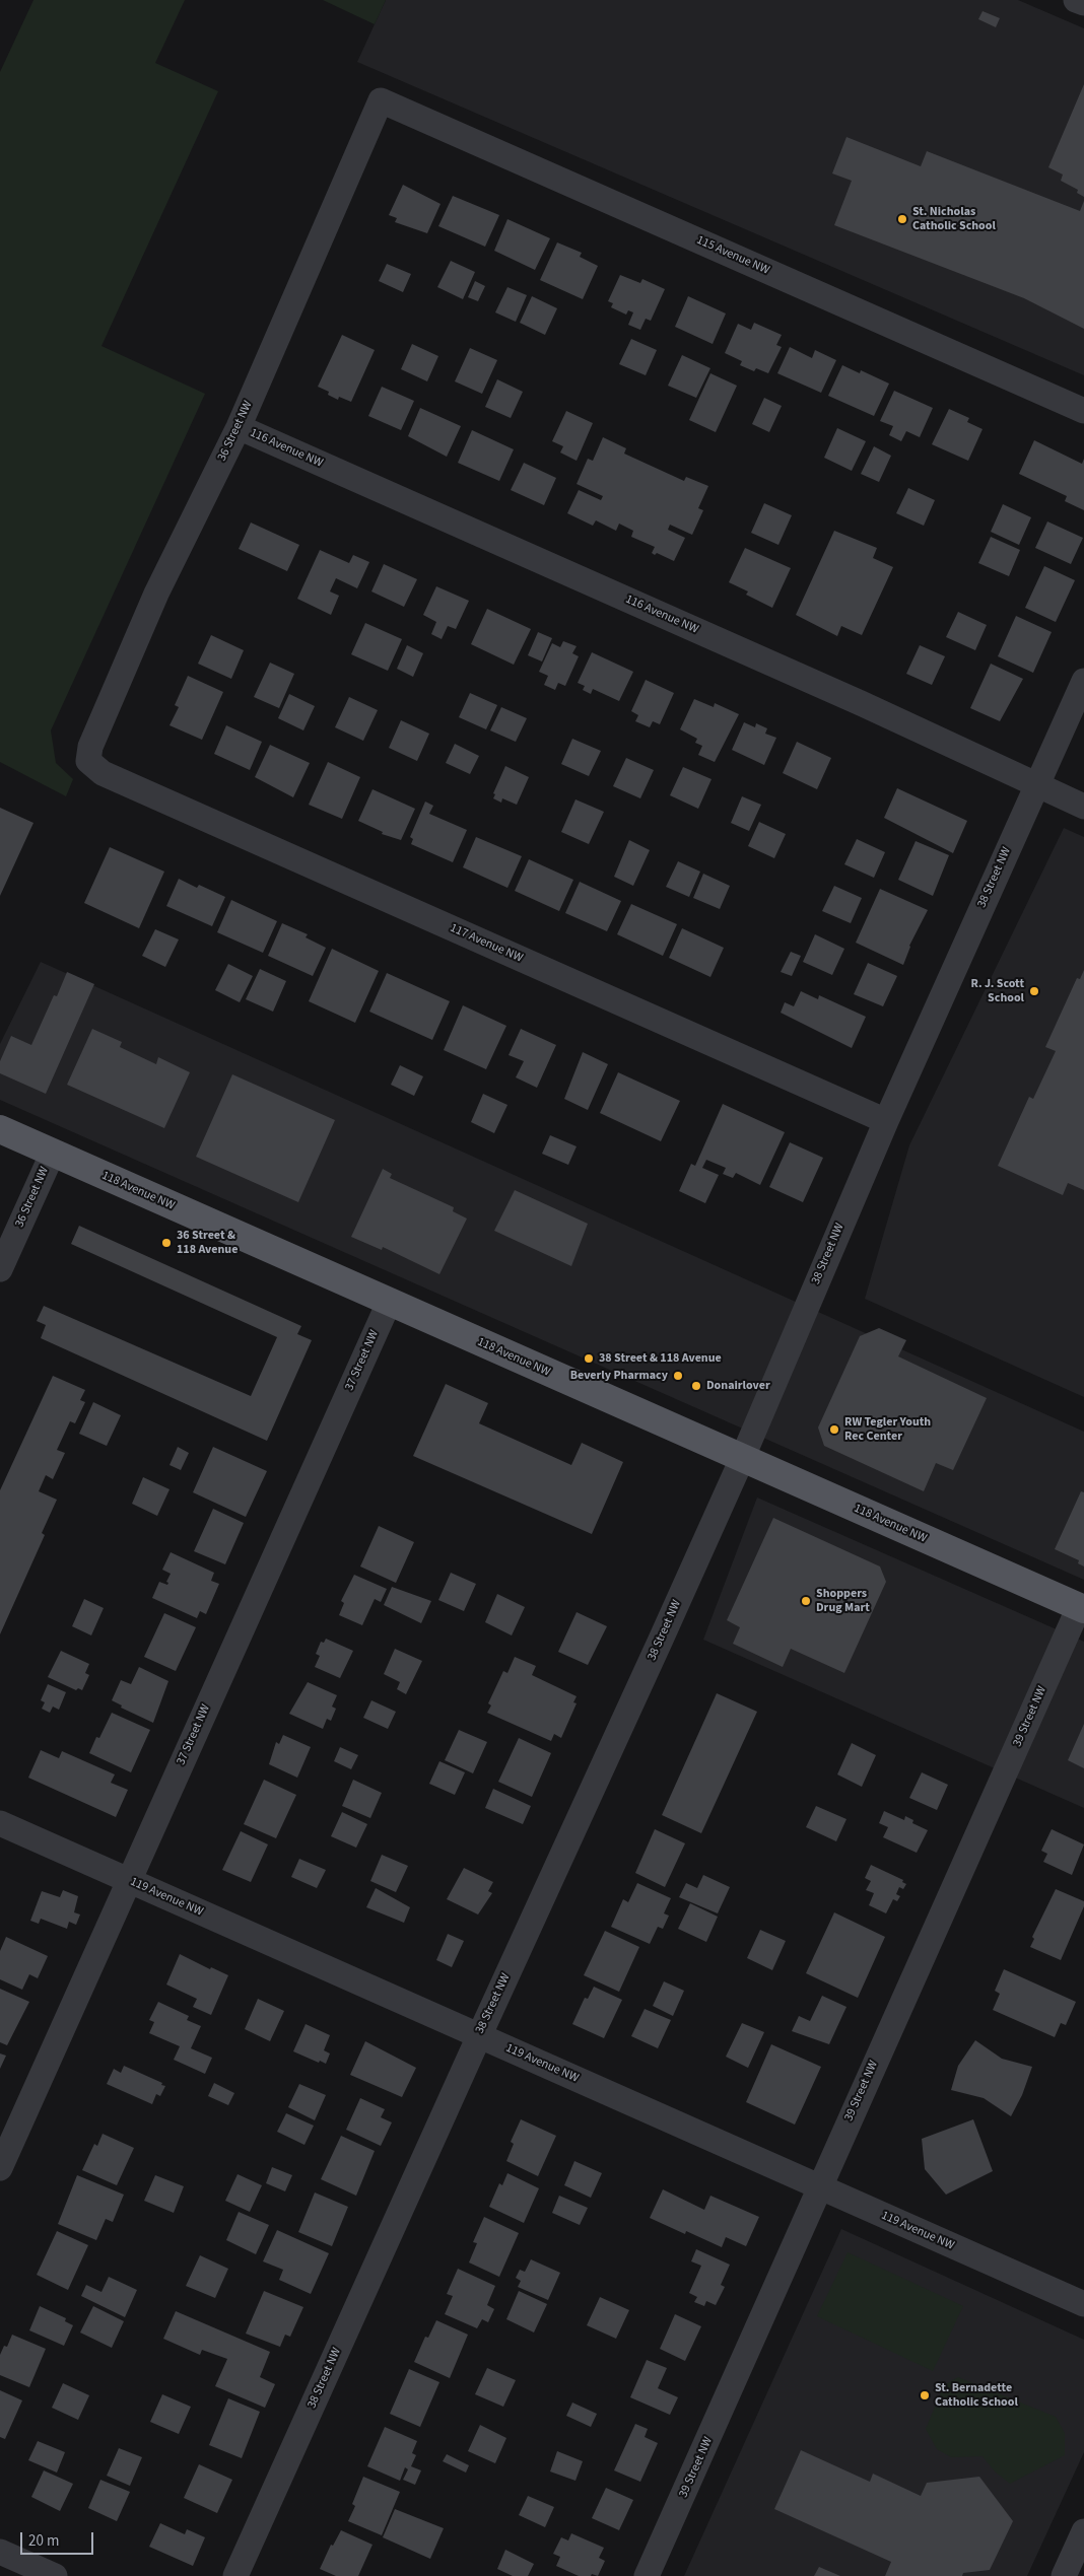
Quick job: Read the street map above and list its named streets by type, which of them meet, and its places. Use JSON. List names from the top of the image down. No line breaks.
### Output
{"streets":{"main road":["118 Avenue NW"],"street":["115 Avenue NW","36 Street NW","116 Avenue NW","38 Street NW","117 Avenue NW","37 Street NW","39 Street NW","119 Avenue NW"]},"crossings":[["115 Avenue NW","36 Street NW"],["36 Street NW","116 Avenue NW"],["36 Street NW","117 Avenue NW"],["36 Street NW","118 Avenue NW"],["116 Avenue NW","38 Street NW"],["38 Street NW","117 Avenue NW"],["38 Street NW","118 Avenue NW"],["38 Street NW","119 Avenue NW"],["118 Avenue NW","37 Street NW"],["118 Avenue NW","39 Street NW"],["37 Street NW","119 Avenue NW"],["39 Street NW","119 Avenue NW"]],"places":["St. Nicholas Catholic School","R. J. Scott School","36 Street & 118 Avenue","38 Street & 118 Avenue","Beverly Pharmacy","Donairlover","RW Tegler Youth Rec Center","Shoppers Drug Mart","St. Bernadette Catholic School"],"scale_bar":"20 m"}
